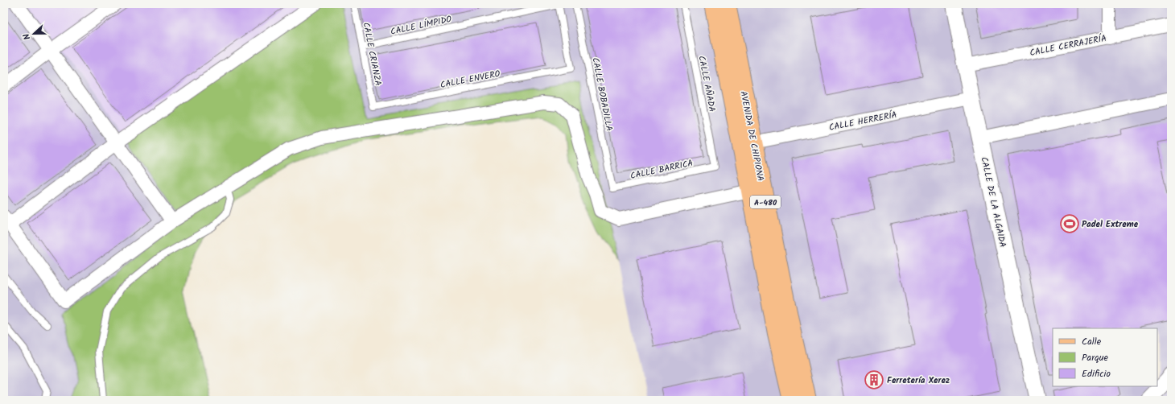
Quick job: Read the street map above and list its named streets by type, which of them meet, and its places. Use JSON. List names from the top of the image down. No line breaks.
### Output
{"streets":{"main road":["AVENIDA DE CHIPIONA","A-480"],"street":["CALLE CERRAJERÍA","CALLE HERRERÍA","CALLE DE LA ALGAIDA"],"lane":["CALLE LÍMPIDO","CALLE CRIANZA","CALLE ENVERO","CALLE AÑADA","CALLE BOBADILLA","CALLE BARRICA"]},"crossings":[["CALLE LÍMPIDO","CALLE CRIANZA"],["CALLE LÍMPIDO","CALLE ENVERO"],["CALLE CERRAJERÍA","CALLE DE LA ALGAIDA"],["CALLE CRIANZA","CALLE ENVERO"],["CALLE AÑADA","CALLE BARRICA"],["CALLE BOBADILLA","CALLE BARRICA"],["CALLE HERRERÍA","AVENIDA DE CHIPIONA"],["CALLE HERRERÍA","CALLE DE LA ALGAIDA"]],"places":{"sports":["Padel Extreme"],"building":["Ferretería Xerez"]},"legend":["Calle","Parque","Edificio"],"north":"left"}
